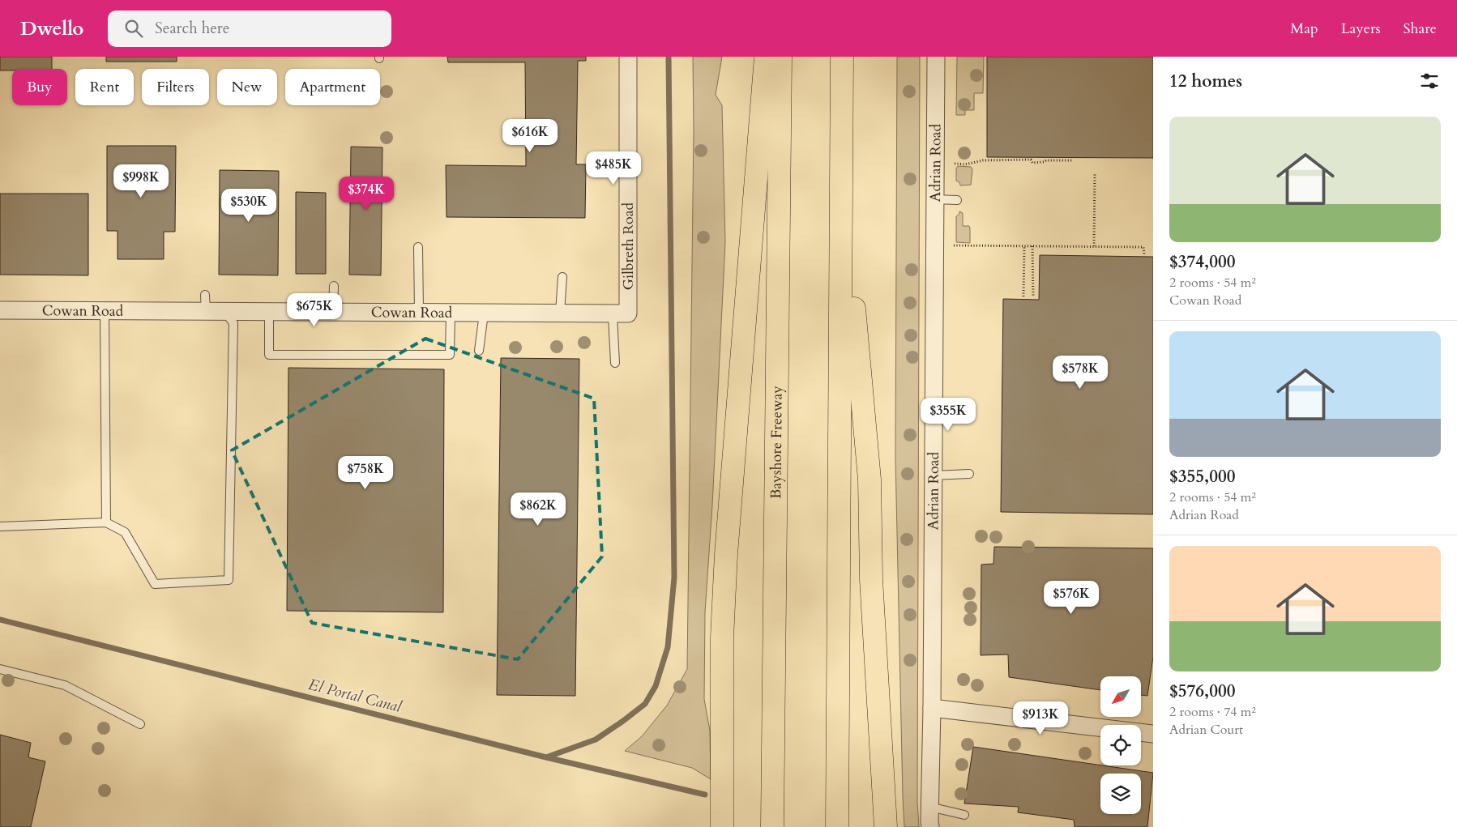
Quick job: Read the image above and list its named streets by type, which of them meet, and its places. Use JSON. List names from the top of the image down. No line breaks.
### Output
{"streets":{"highway":["Bayshore Freeway"],"street":["Adrian Road","Gilbreth Road","Cowan Road"]},"crossings":[["Gilbreth Road","Cowan Road"]],"water":["El Portal Canal"],"north":"bottom left","page":{"header":"Dwello","search":"Search here","nav":["Map","Layers","Share"],"heading":"12 homes","chip":["Buy","Rent","Filters","New","Apartment"],"list":[{"name":"$374,000","note":"2 rooms · 54 m² · Cowan Road"},{"name":"$355,000","note":"2 rooms · 54 m² · Adrian Road"},{"name":"$576,000","note":"2 rooms · 74 m² · Adrian Court"}],"price":["$616K","$485K","$998K","$374K","$530K","$675K","$578K","$355K","$758K","$862K","$576K","$913K"]}}
